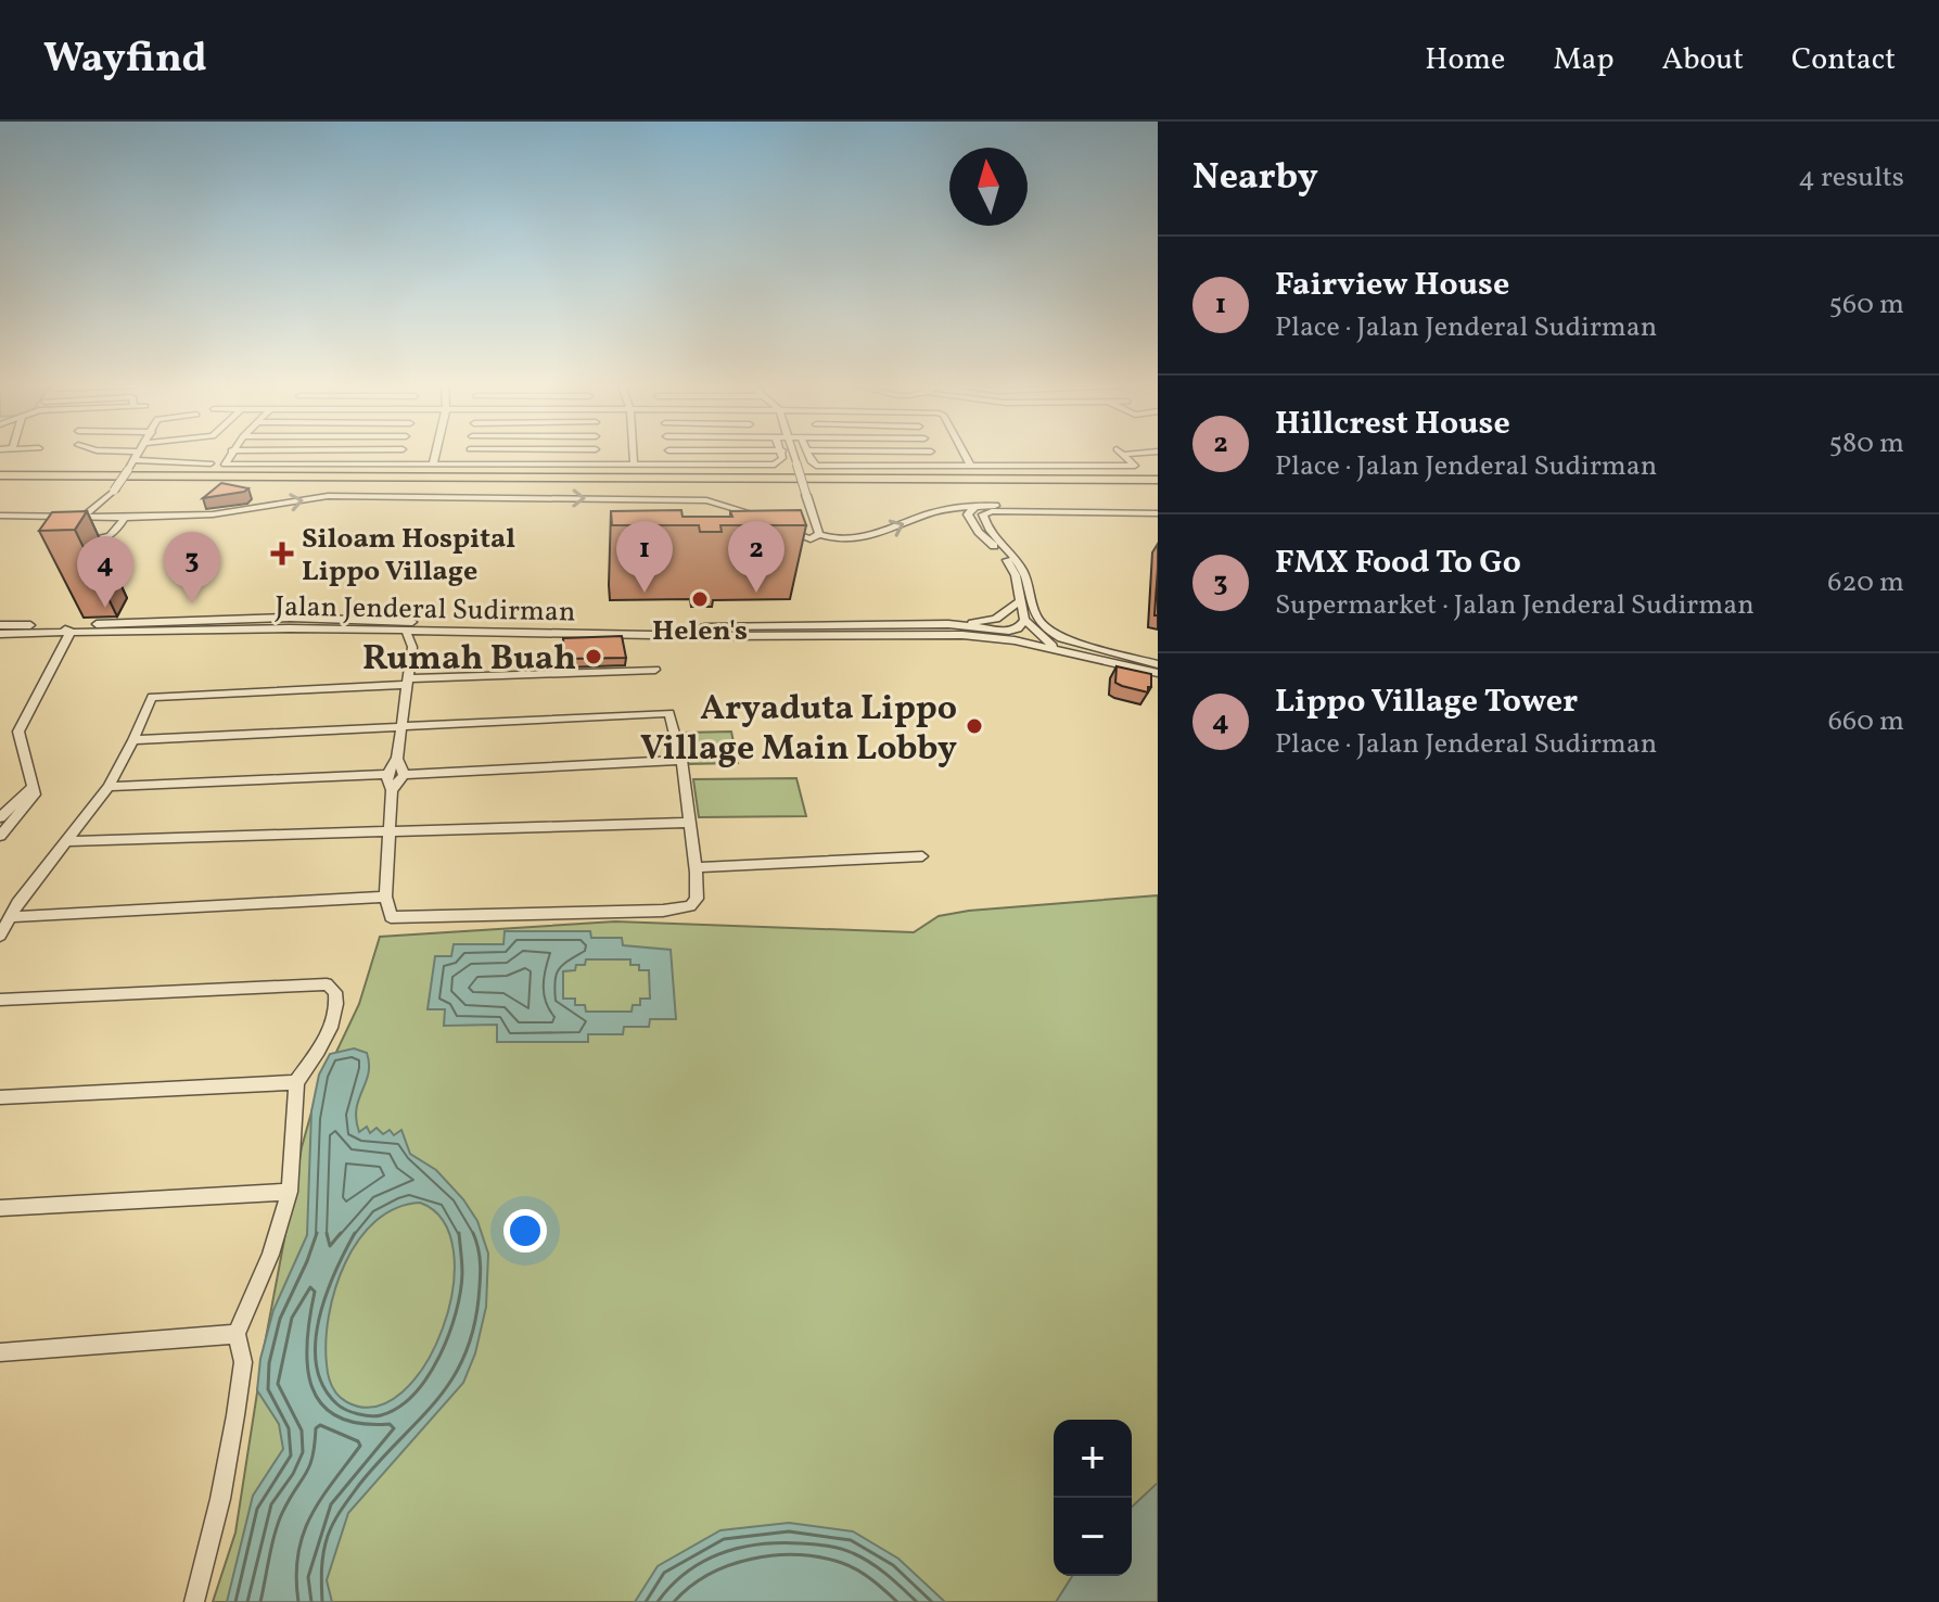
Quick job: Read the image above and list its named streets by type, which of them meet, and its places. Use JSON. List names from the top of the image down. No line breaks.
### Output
{"streets":{"street":["Jalan Jenderal Sudirman"]},"places":{"health":["Siloam Hospital Lippo Village"],"other":["Helen's","Rumah Buah","Aryaduta Lippo Village Main Lobby"]},"north":"top","page":{"header":"Wayfind","nav":["Home","Map","About","Contact"],"heading":["Nearby","4 results"],"list":[{"mark":"1","name":"Fairview House","note":"Place · Jalan Jenderal Sudirman","value":"560 m"},{"mark":"2","name":"Hillcrest House","note":"Place · Jalan Jenderal Sudirman","value":"580 m"},{"mark":"3","name":"FMX Food To Go","note":"Supermarket · Jalan Jenderal Sudirman","value":"620 m"},{"mark":"4","name":"Lippo Village Tower","note":"Place · Jalan Jenderal Sudirman","value":"660 m"}],"pins":["1","2","3","4"],"map_buttons":["+","−"]}}
